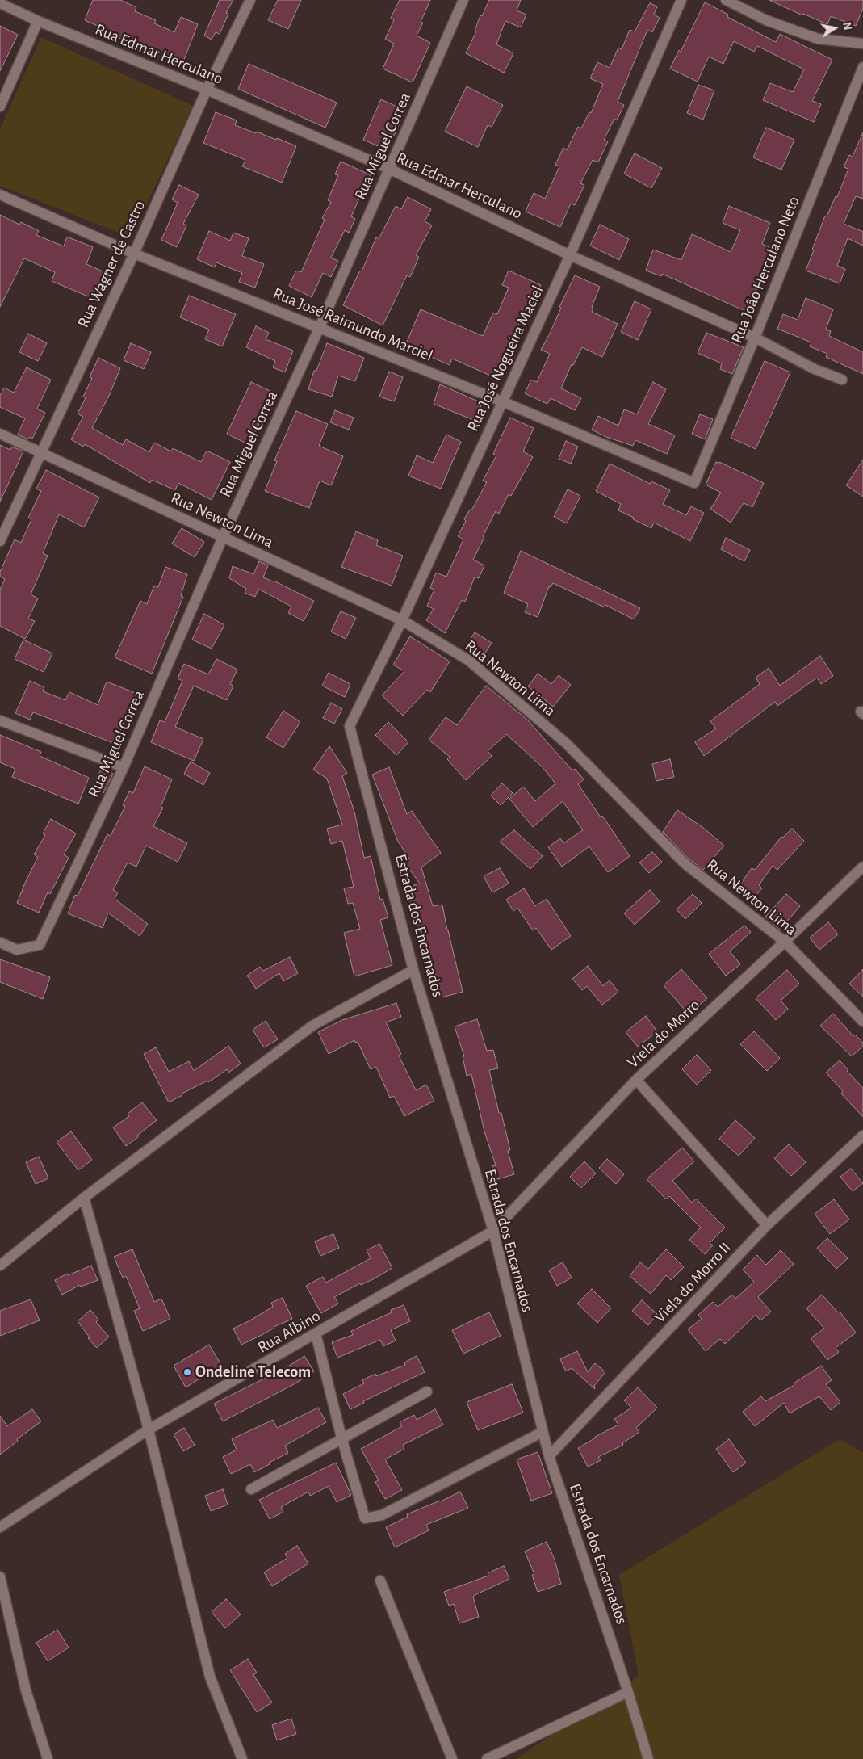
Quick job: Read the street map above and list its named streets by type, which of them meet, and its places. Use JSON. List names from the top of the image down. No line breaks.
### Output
{"streets":{"street":["Rua Edmar Herculano","Rua Miguel Correa","Rua Wagner de Castro","Rua João Herculano Neto","Rua José Raimundo Marciel","Rua José Nogueira Maciel","Rua Newton Lima","Estrada dos Encarnados","Viela do Morro","Viela do Morro II","Rua Albino"]},"crossings":[["Rua Edmar Herculano","Rua Miguel Correa"],["Rua Edmar Herculano","Rua Wagner de Castro"],["Rua Edmar Herculano","Rua João Herculano Neto"],["Rua Edmar Herculano","Rua José Nogueira Maciel"],["Rua Miguel Correa","Rua José Raimundo Marciel"],["Rua Miguel Correa","Rua Newton Lima"],["Rua Wagner de Castro","Rua José Raimundo Marciel"],["Rua Wagner de Castro","Rua Newton Lima"],["Rua João Herculano Neto","Rua José Raimundo Marciel"],["Rua José Raimundo Marciel","Rua José Nogueira Maciel"],["Rua José Nogueira Maciel","Rua Newton Lima"],["Rua José Nogueira Maciel","Estrada dos Encarnados"],["Rua Newton Lima","Viela do Morro"],["Estrada dos Encarnados","Viela do Morro"],["Estrada dos Encarnados","Viela do Morro II"],["Estrada dos Encarnados","Rua Albino"],["Viela do Morro","Rua Albino"]],"places":["Ondeline Telecom"],"north":"right"}
